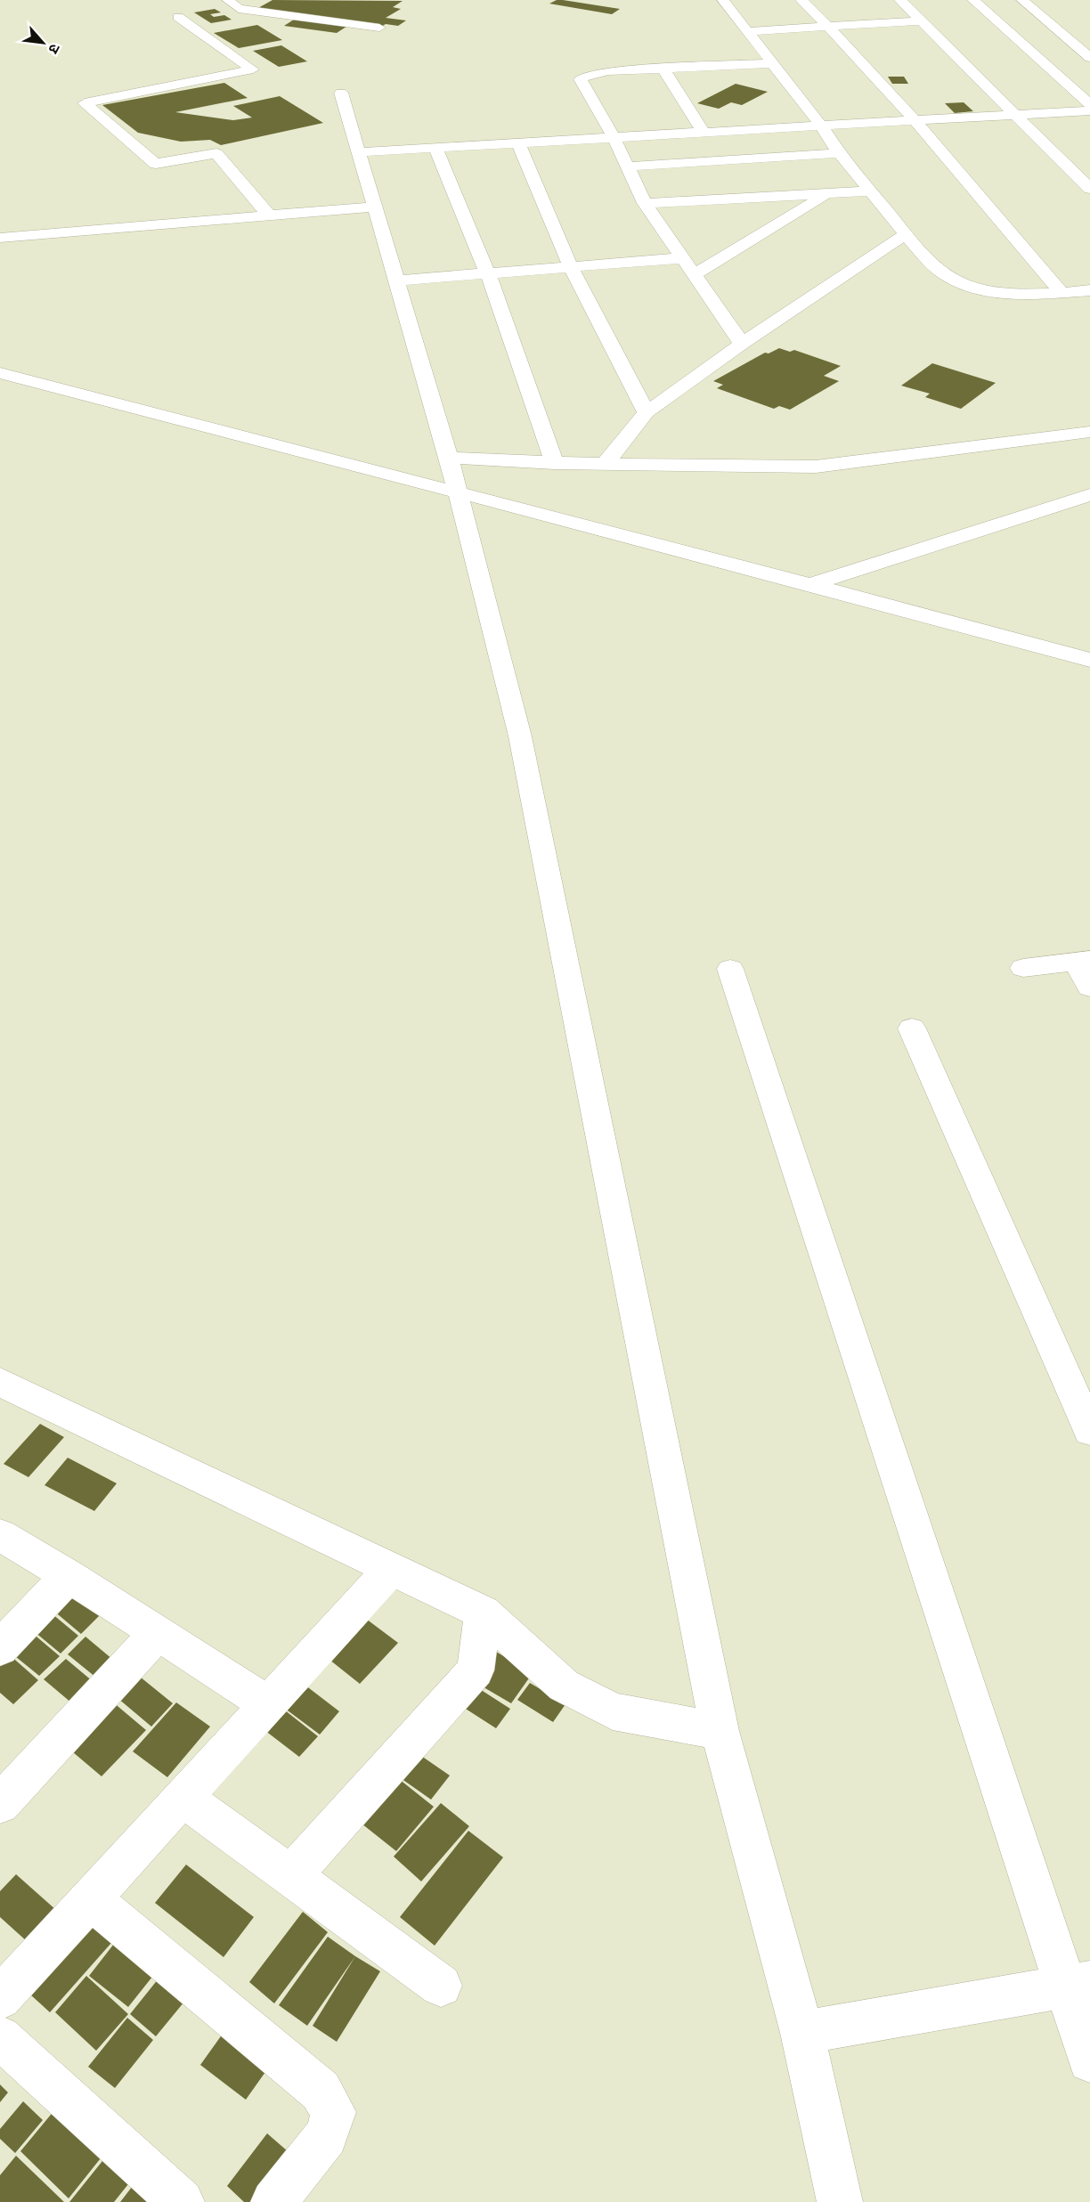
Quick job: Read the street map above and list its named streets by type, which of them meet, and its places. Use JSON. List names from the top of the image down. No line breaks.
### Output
{"north":"bottom right"}
